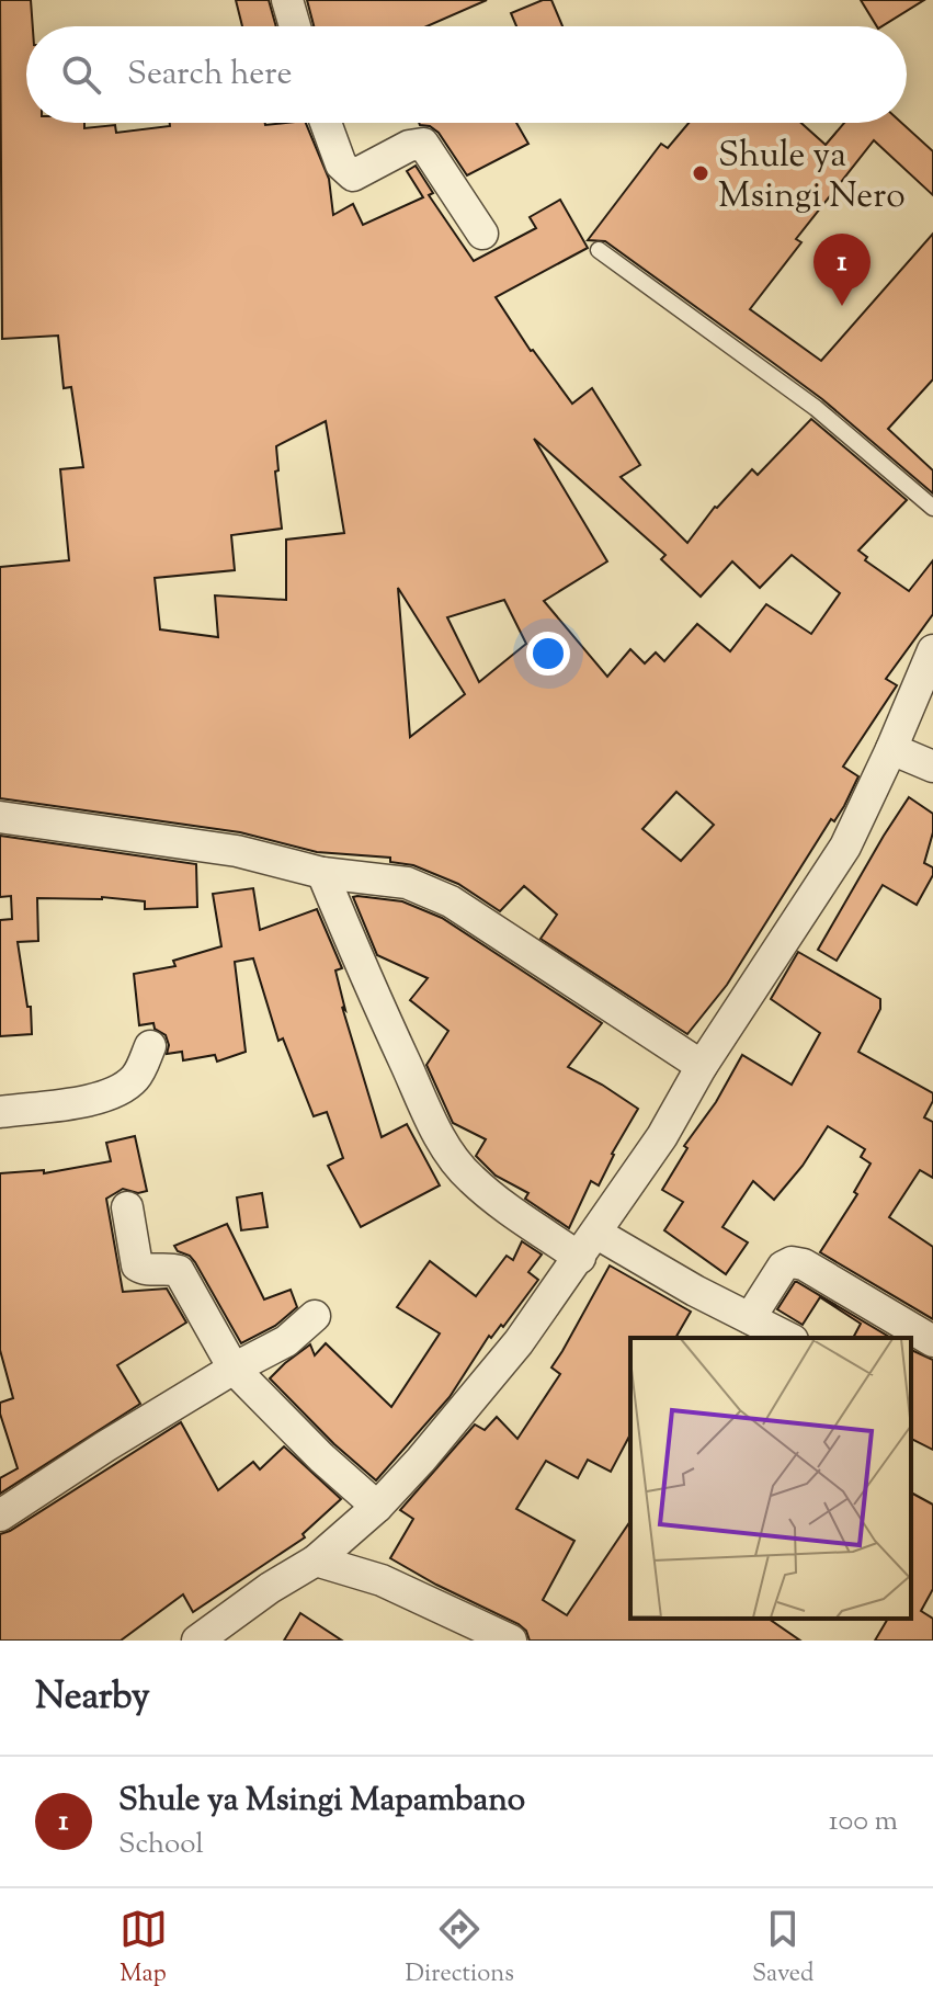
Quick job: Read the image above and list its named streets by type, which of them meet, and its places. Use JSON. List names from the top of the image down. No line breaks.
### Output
{"places":["Shule ya Msingi Nero"],"page":{"search":"Search here","pins":"1","heading":"Nearby","list":[{"mark":"1","name":"Shule ya Msingi Mapambano","note":"School","value":"100 m"}],"nav":["Map","Directions","Saved"]}}
